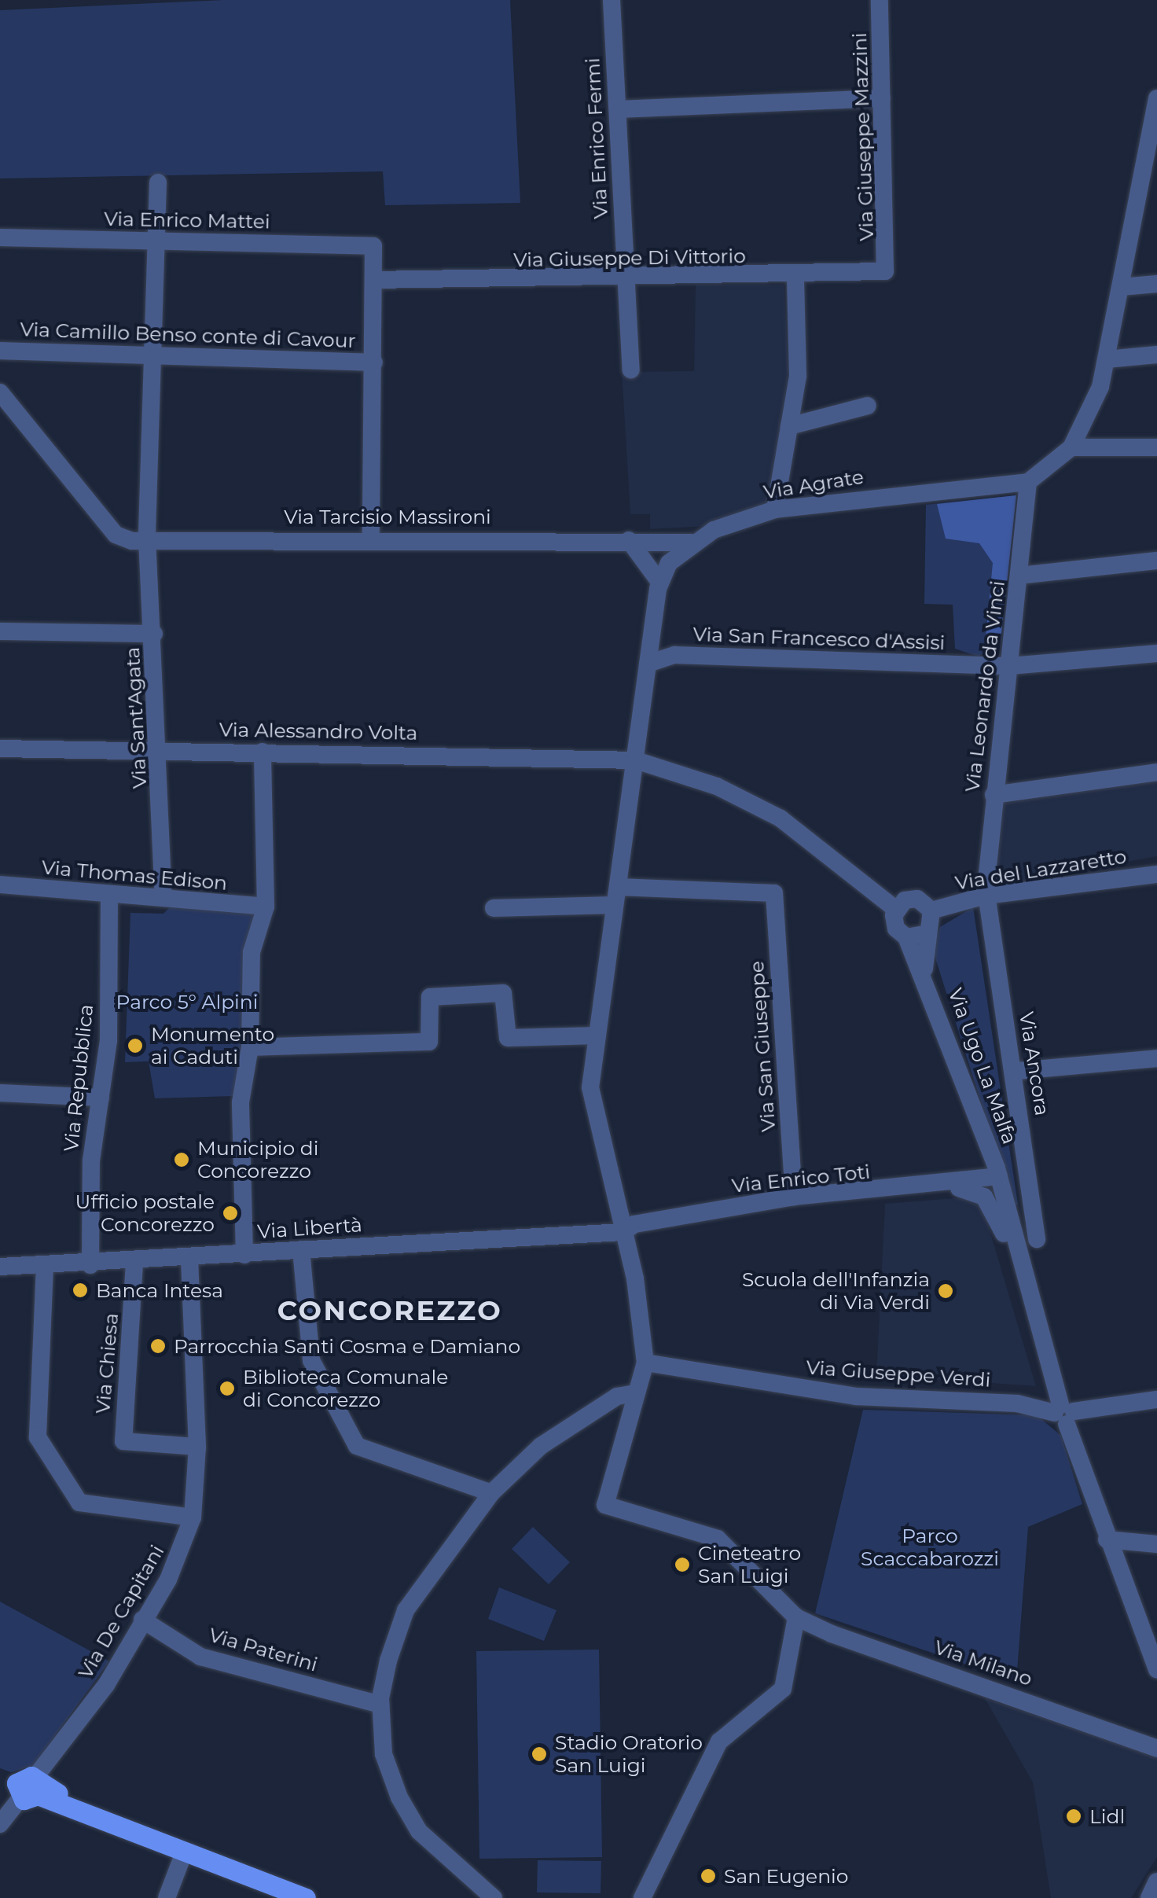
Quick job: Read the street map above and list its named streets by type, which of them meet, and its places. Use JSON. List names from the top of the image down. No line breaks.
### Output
{"streets":{"street":["Via Giuseppe Mazzini","Via Enrico Fermi","Via Enrico Mattei","Via Giuseppe Di Vittorio","Via Camillo Benso conte di Cavour","Via Agrate","Via Tarcisio Massironi","Via San Francesco d'Assisi","Via Leonardo da Vinci","Via Sant'Agata","Via Alessandro Volta","Via del Lazzaretto","Via Thomas Edison","Via San Giuseppe","Via Ancora","Via Ugo La Malfa","Via Repubblica","Via Enrico Toti","Via Libertà","Via Chiesa","Via Giuseppe Verdi","Via De Capitani","Via Paterini","Via Milano"]},"crossings":[["Via Giuseppe Mazzini","Via Giuseppe Di Vittorio"],["Via Enrico Fermi","Via Giuseppe Di Vittorio"],["Via Enrico Mattei","Via Giuseppe Di Vittorio"],["Via Enrico Mattei","Via Sant'Agata"],["Via Camillo Benso conte di Cavour","Via Sant'Agata"],["Via Agrate","Via Tarcisio Massironi"],["Via Agrate","Via Leonardo da Vinci"],["Via Tarcisio Massironi","Via Sant'Agata"],["Via San Francesco d'Assisi","Via Leonardo da Vinci"],["Via Leonardo da Vinci","Via del Lazzaretto"],["Via Leonardo da Vinci","Via Ancora"],["Via Sant'Agata","Via Alessandro Volta"],["Via Sant'Agata","Via Thomas Edison"],["Via del Lazzaretto","Via Ancora"],["Via del Lazzaretto","Via Ugo La Malfa"],["Via Thomas Edison","Via Repubblica"],["Via San Giuseppe","Via Enrico Toti"],["Via Ugo La Malfa","Via Enrico Toti"],["Via Repubblica","Via Libertà"],["Via Enrico Toti","Via Libertà"],["Via Libertà","Via Chiesa"],["Via Libertà","Via De Capitani"],["Via Chiesa","Via De Capitani"],["Via De Capitani","Via Paterini"]],"districts":["CONCOREZZO"],"parks":["Parco 5° Alpini","Parco Scaccabarozzi"],"places":["Monumento ai Caduti","Municipio di Concorezzo","Ufficio postale Concorezzo","Banca Intesa","Scuola dell'Infanzia di Via Verdi","Parrocchia Santi Cosma e Damiano","Biblioteca Comunale di Concorezzo","Cineteatro San Luigi","Stadio Oratorio San Luigi","Lidl","San Eugenio"]}
